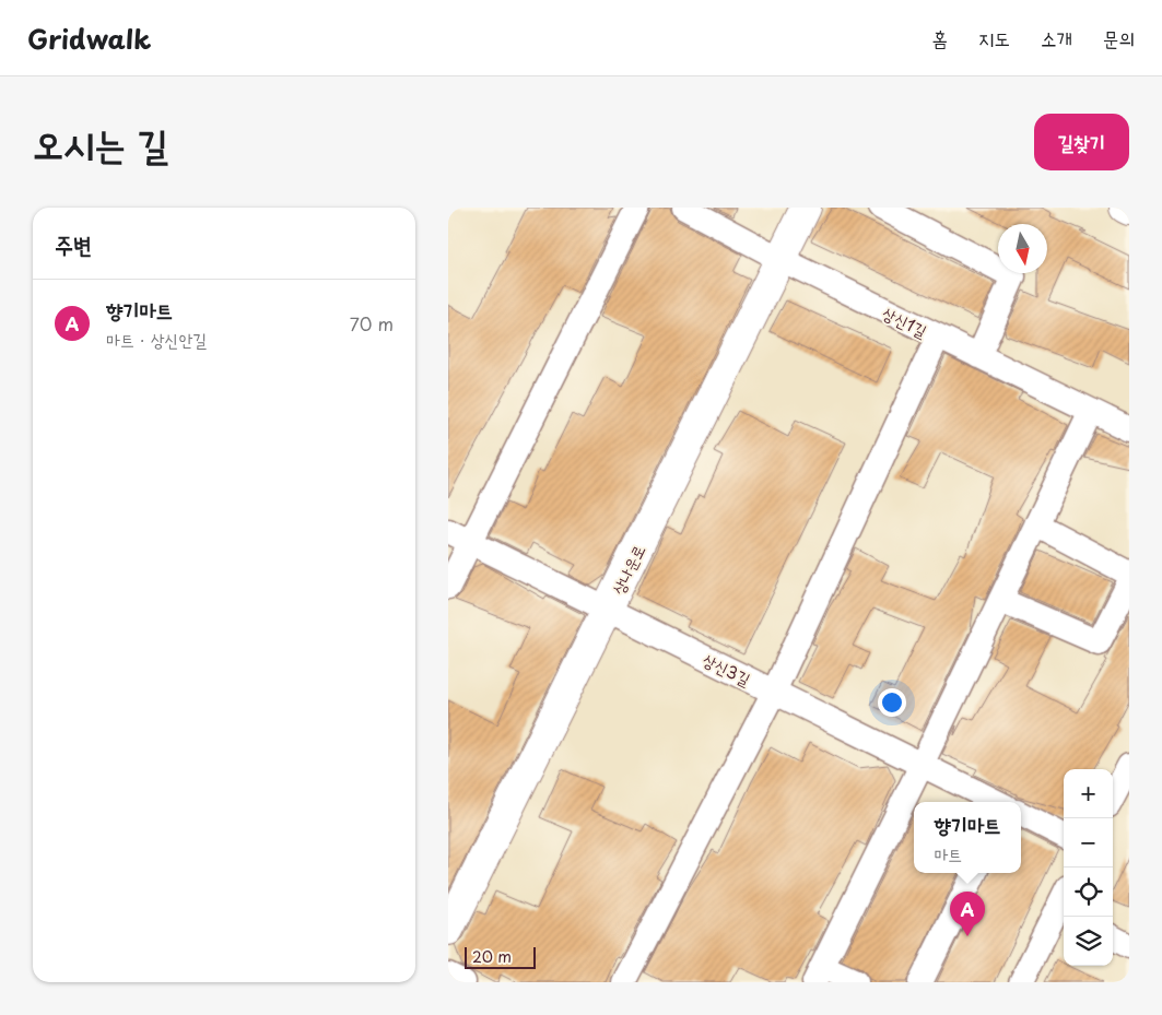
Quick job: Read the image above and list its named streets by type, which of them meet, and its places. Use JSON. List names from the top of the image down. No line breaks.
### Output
{"streets":{"street":["상신1길","상나운로","상신3길"]},"crossings":[["상신1길","상나운로"],["상나운로","상신3길"]],"scale_bar":"20 m","north":"bottom","page":{"header":"Gridwalk","nav":["홈","지도","소개","문의"],"title":"오시는 길","buttons":"길찾기","heading":"주변","list":[{"mark":"A","name":"향기마트","note":"마트 · 상신안길","value":"70 m"}],"map_buttons":["+","−"],"popup":["향기마트","마트"],"pins":"A","scale":"20 m"}}
